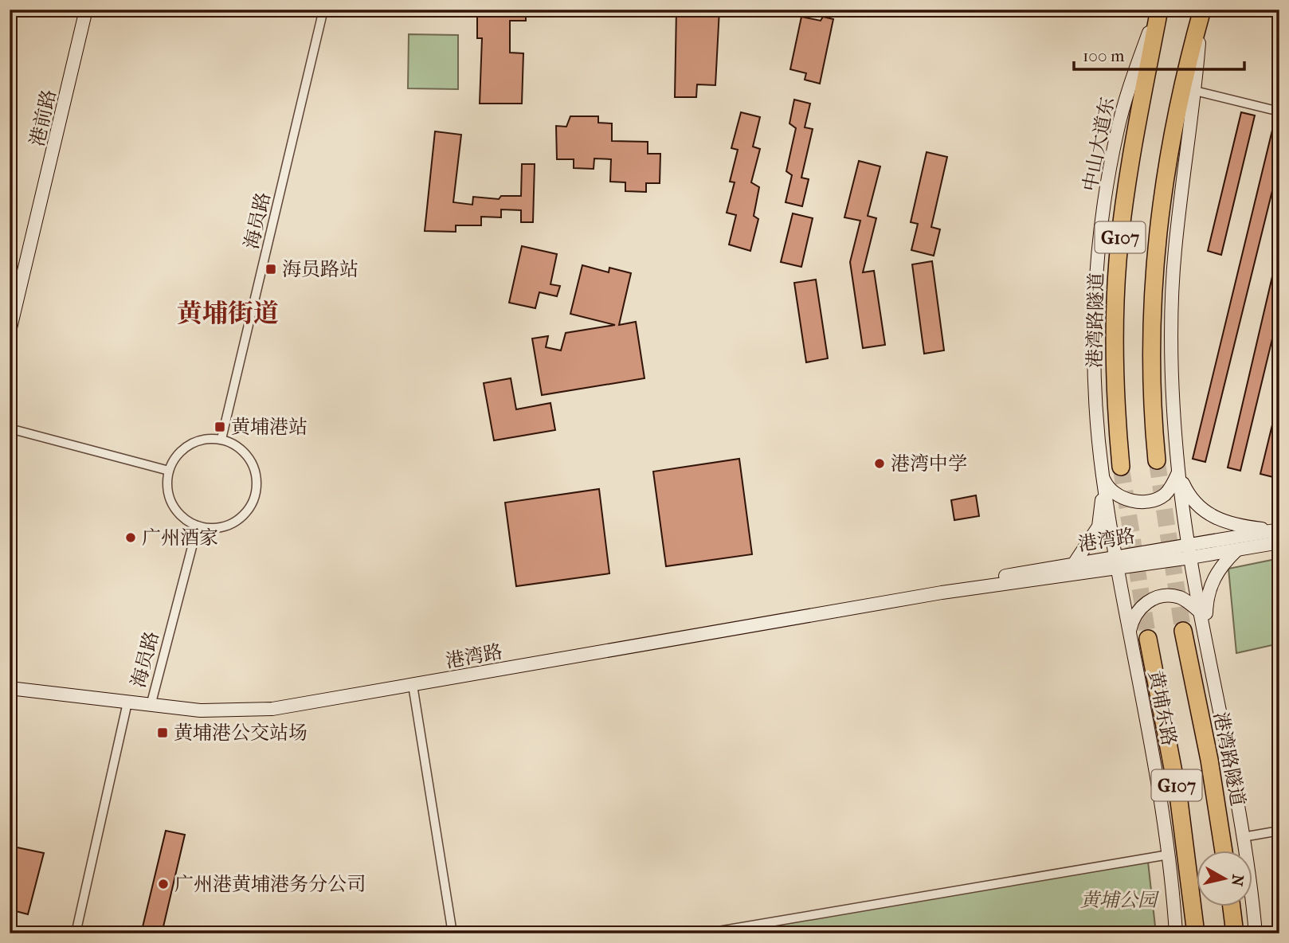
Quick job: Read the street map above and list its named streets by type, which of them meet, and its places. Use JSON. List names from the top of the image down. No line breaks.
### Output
{"streets":{"highway":["G107","港湾路隧道"],"street":["港前路","中山大道东","海员路","港湾路","黄埔东路"]},"crossings":[["中山大道东","港湾路隧道"],["中山大道东","港湾路"],["中山大道东","黄埔东路"],["海员路","港湾路"],["港湾路","黄埔东路"]],"districts":["黄埔街道"],"parks":["黄埔公园"],"places":{"transit":["海员路站","黄埔港站","黄埔港公交站场"],"other":["港湾中学","广州酒家","广州港黄埔港务分公司"]},"scale_bar":"100 m","north":"right"}
